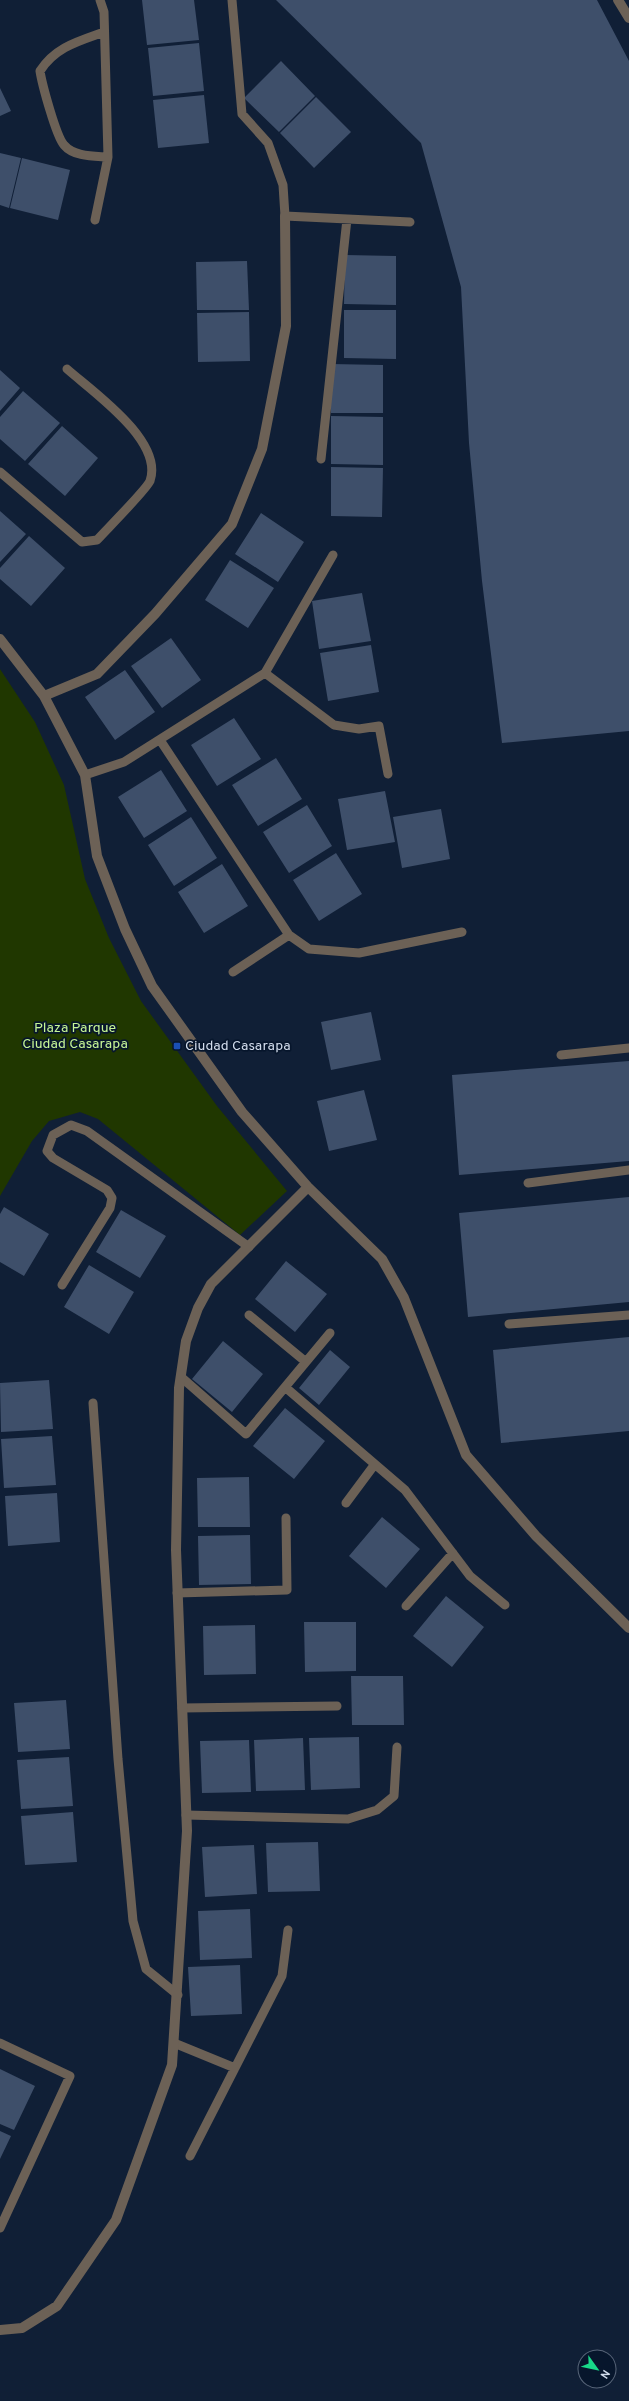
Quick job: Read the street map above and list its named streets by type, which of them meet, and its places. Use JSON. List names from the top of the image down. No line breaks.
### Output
{"parks":["Plaza Parque Ciudad Casarapa"],"places":{"transit":["Ciudad Casarapa"]},"north":"bottom right"}
